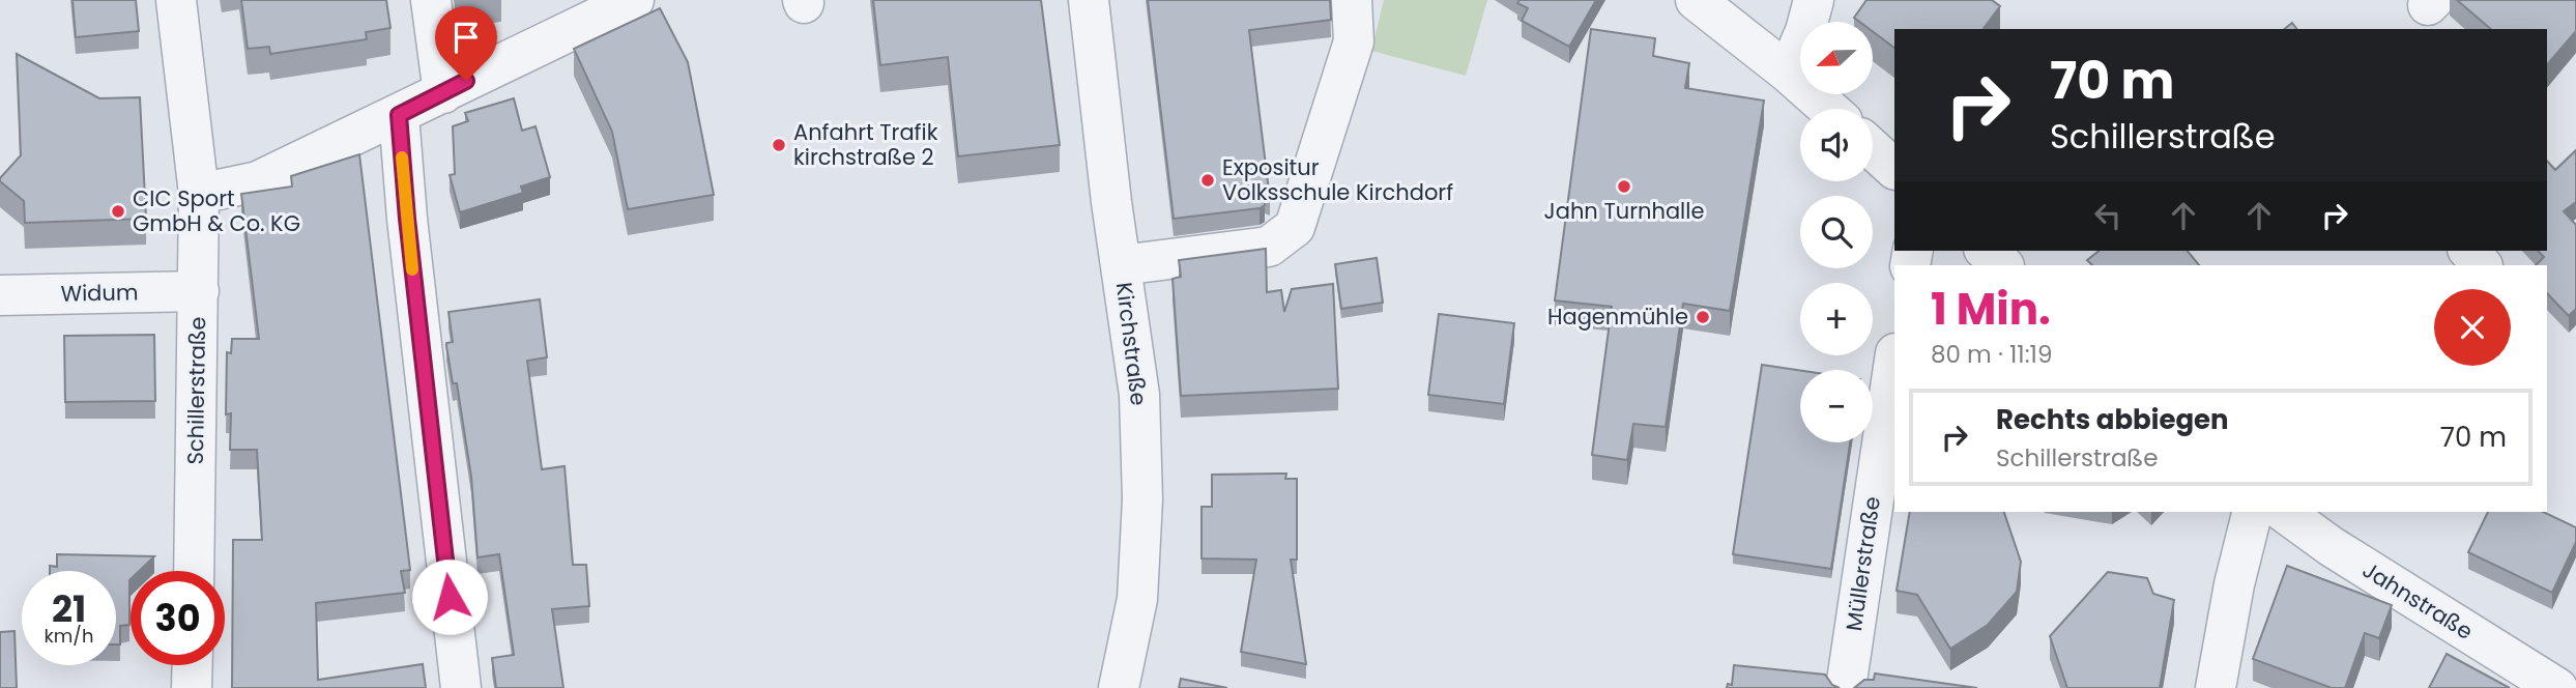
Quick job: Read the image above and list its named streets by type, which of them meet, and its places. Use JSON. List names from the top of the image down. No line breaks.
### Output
{"streets":{"street":["Widum","Kirchstraße","Schillerstraße","Müllerstraße","Jahnstraße"]},"crossings":[["Widum","Schillerstraße"]],"places":["Anfahrt Trafik kirchstraße 2","Expositur Volksschule Kirchdorf","Jahn Turnhalle","CIC Sport GmbH & Co. KG","Hagenmühle"],"north":"left","page":{"map_buttons":["+","−"],"turn":["70 m","Schillerstraße"],"heading":["1 Min.","80 m · 11:19"],"list":[{"name":"Rechts abbiegen","note":"Schillerstraße","value":"70 m"}],"speed":"21 km/h","limit":"30"}}
